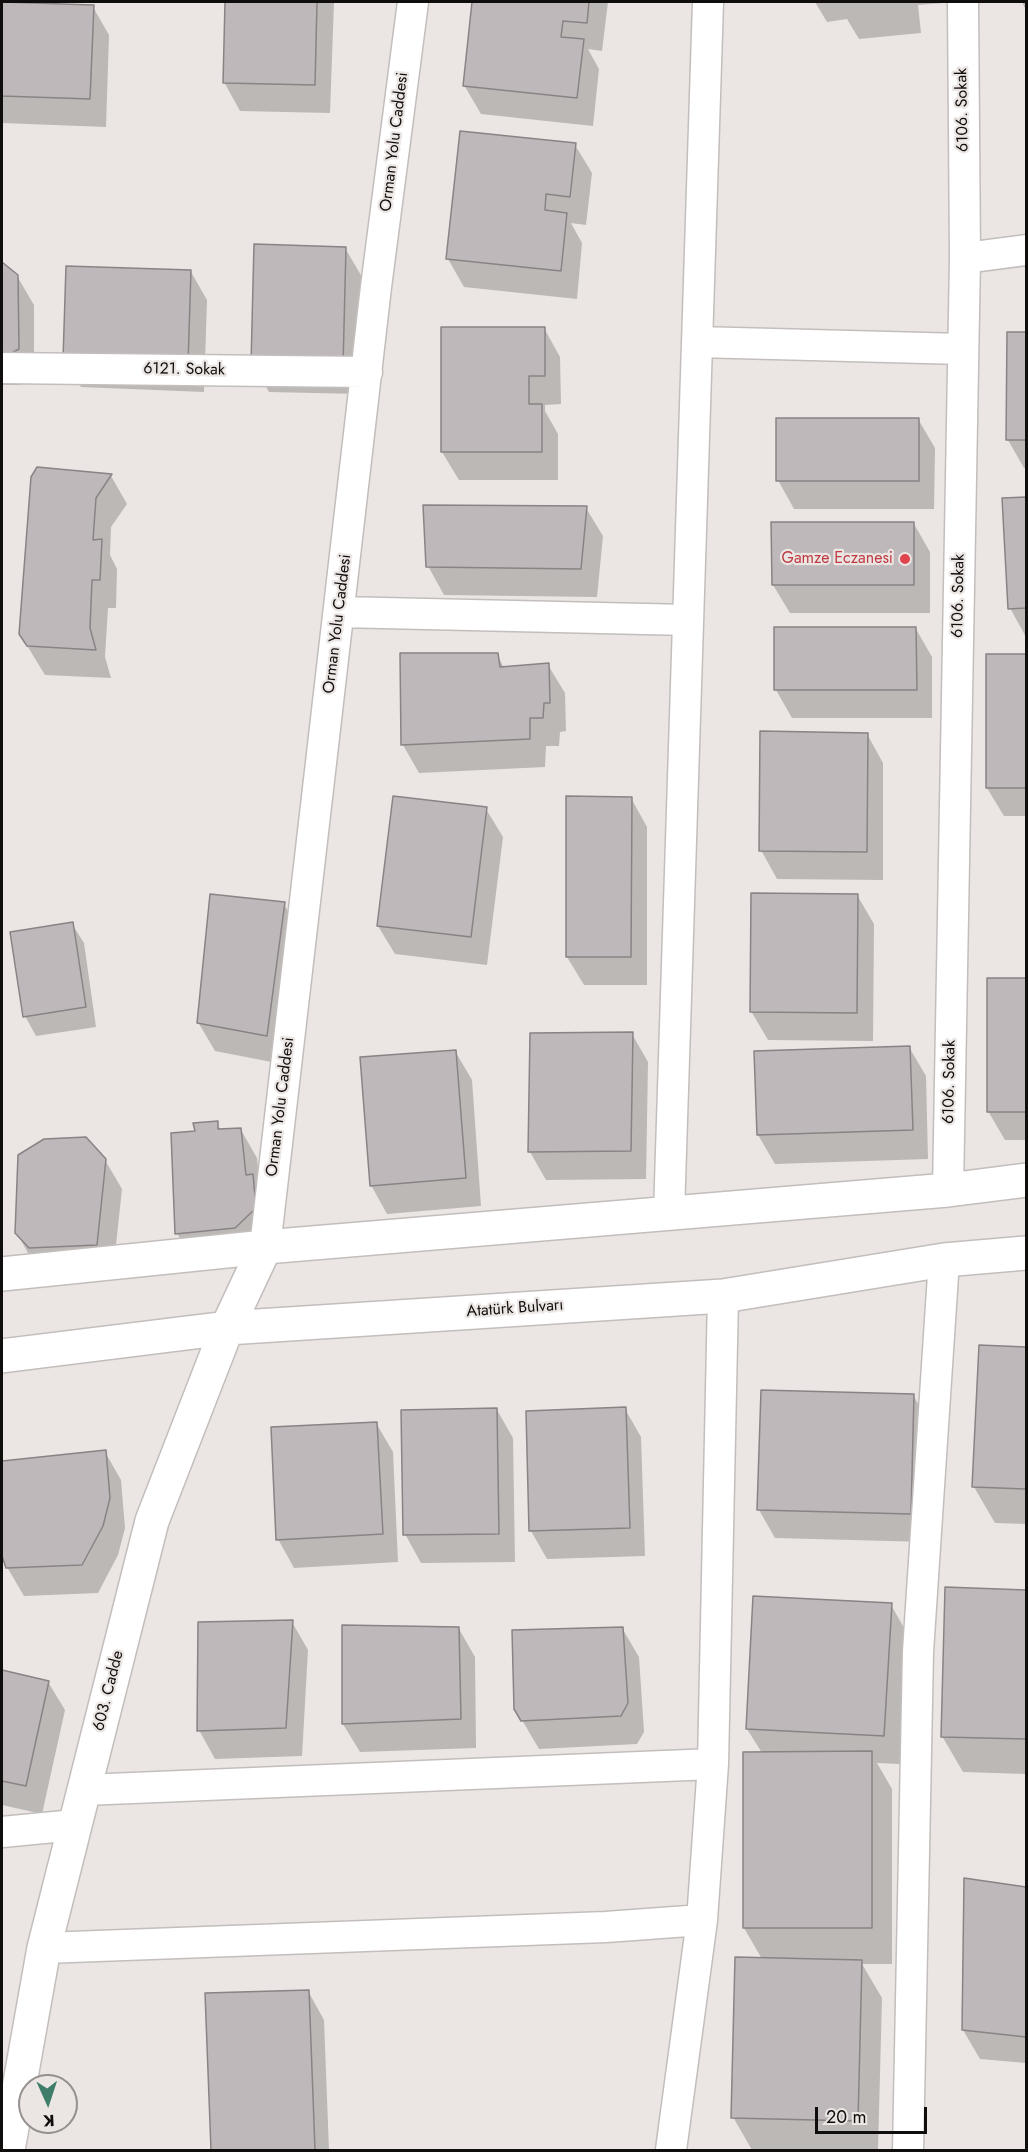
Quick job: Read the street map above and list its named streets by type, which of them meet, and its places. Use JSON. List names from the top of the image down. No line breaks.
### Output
{"streets":{"main road":["Atatürk Bulvarı","603. Cadde"],"street":["6106. Sokak","Orman Yolu Caddesi","6121. Sokak"]},"crossings":[["Orman Yolu Caddesi","6121. Sokak"],["Orman Yolu Caddesi","603. Cadde"],["Atatürk Bulvarı","603. Cadde"]],"places":["Gamze Eczanesi"],"scale_bar":"20 m","north":"bottom"}
